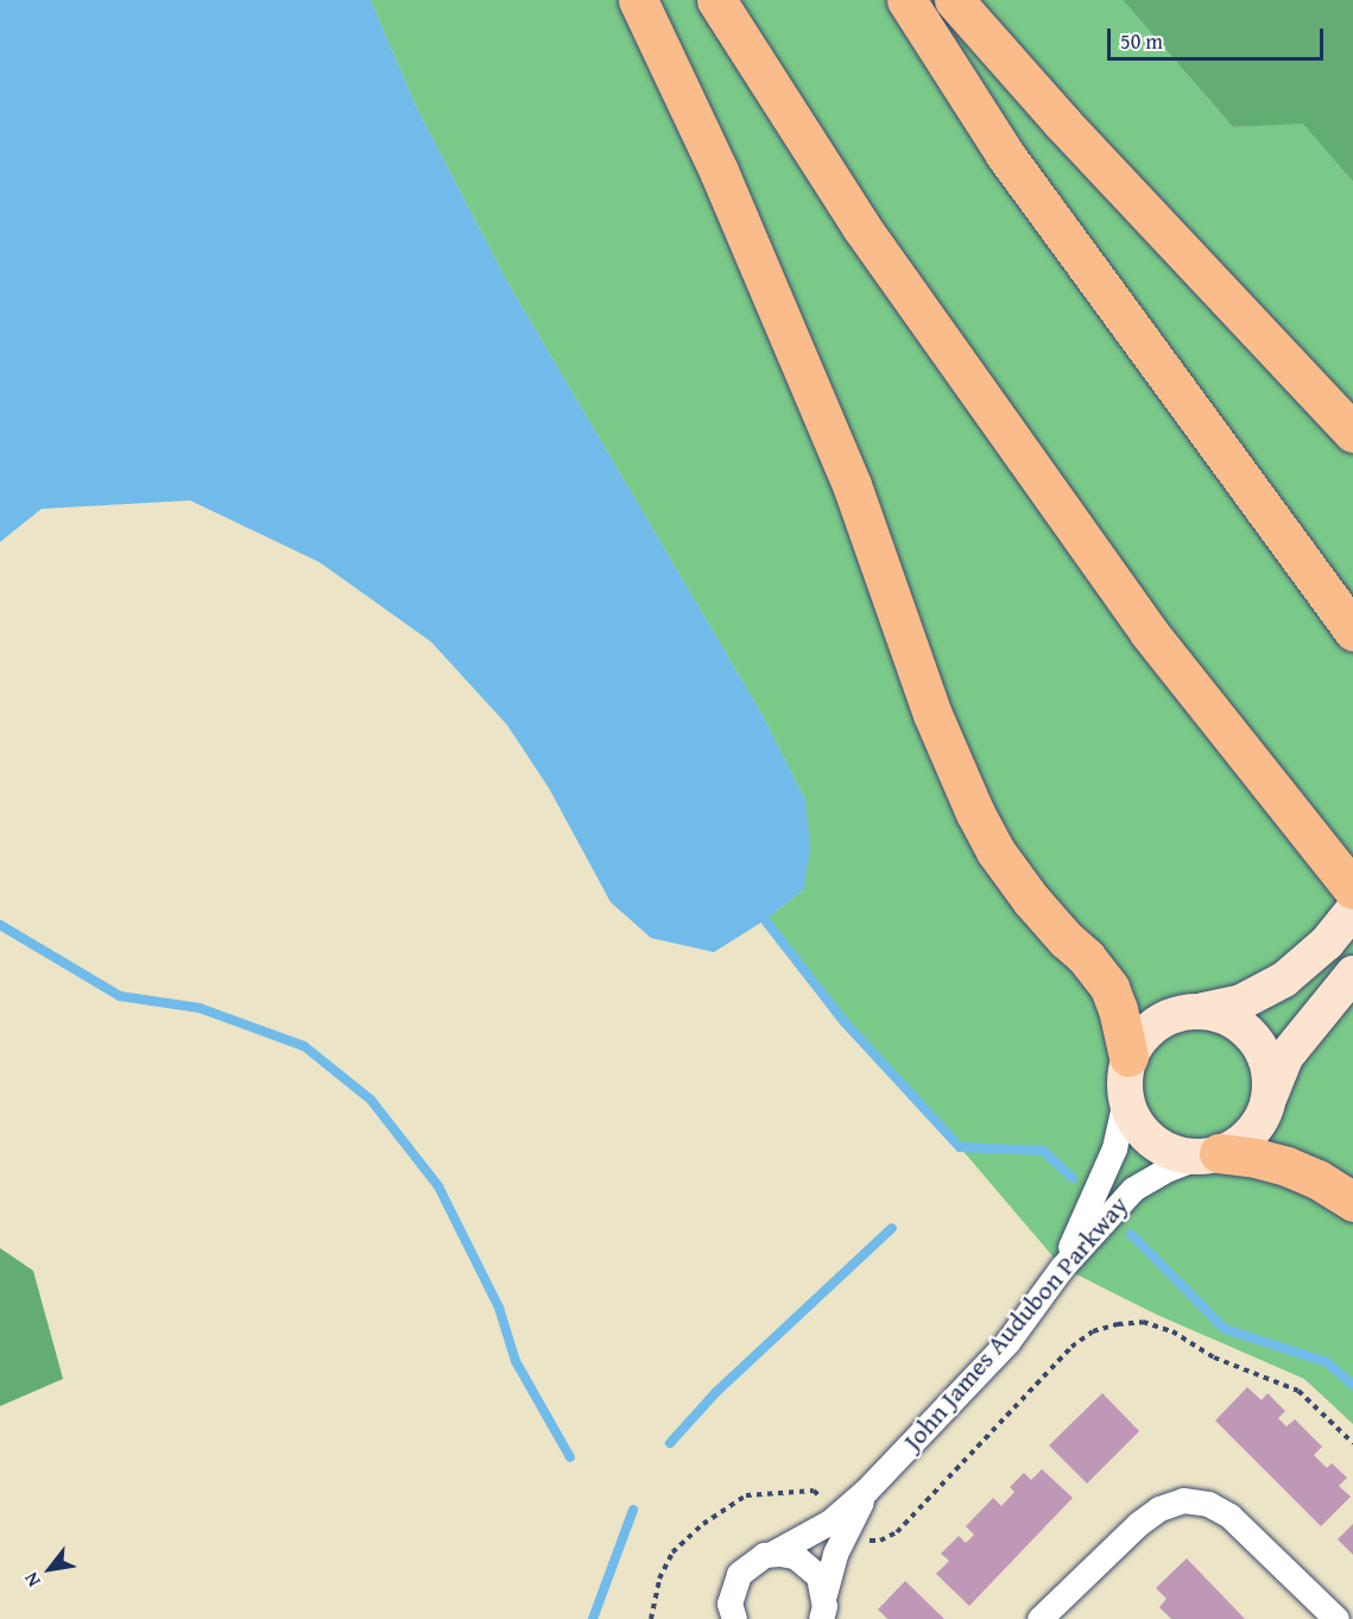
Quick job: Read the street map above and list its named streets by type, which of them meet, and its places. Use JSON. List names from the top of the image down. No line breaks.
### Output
{"streets":{"street":["John James Audubon Parkway"]},"scale_bar":"50 m","north":"bottom left"}
